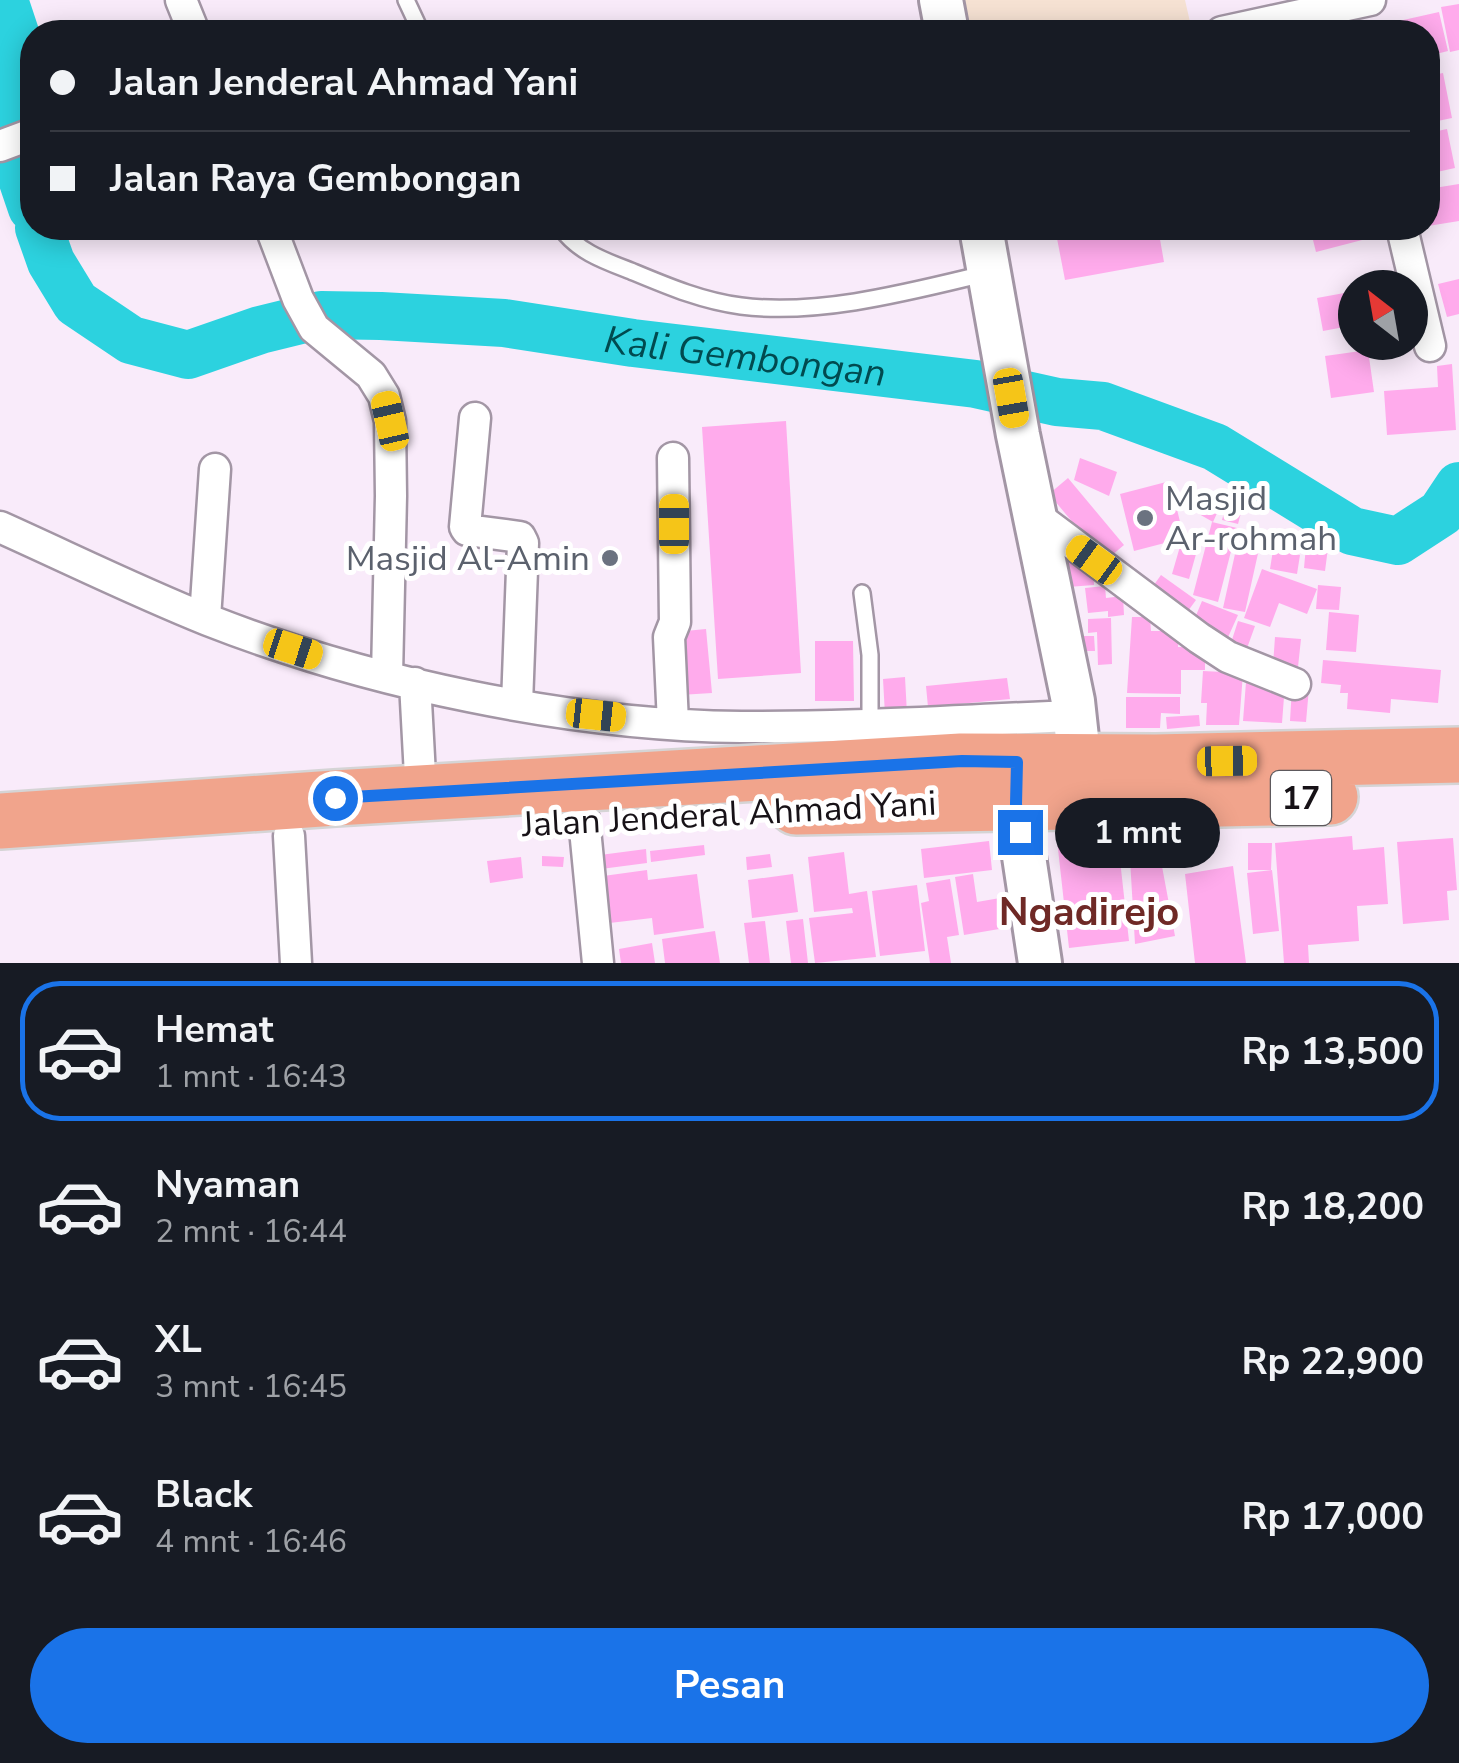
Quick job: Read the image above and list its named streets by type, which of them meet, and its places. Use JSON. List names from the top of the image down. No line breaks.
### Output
{"streets":{"highway":["17","Jalan Jenderal Ahmad Yani"]},"districts":["Ngadirejo"],"water":["Kali Gembongan"],"places":["Masjid Ar-rohmah","Masjid Al-Amin"],"north":"top left","page":{"banner":["Jalan Jenderal Ahmad Yani","Jalan Raya Gembongan"],"bubble":"1 mnt","list":[{"name":"Hemat","note":"1 mnt · 16:43","value":"Rp 13,500"},{"name":"Nyaman","note":"2 mnt · 16:44","value":"Rp 18,200"},{"name":"XL","note":"3 mnt · 16:45","value":"Rp 22,900"},{"name":"Black","note":"4 mnt · 16:46","value":"Rp 17,000"}],"buttons":"Pesan"}}
